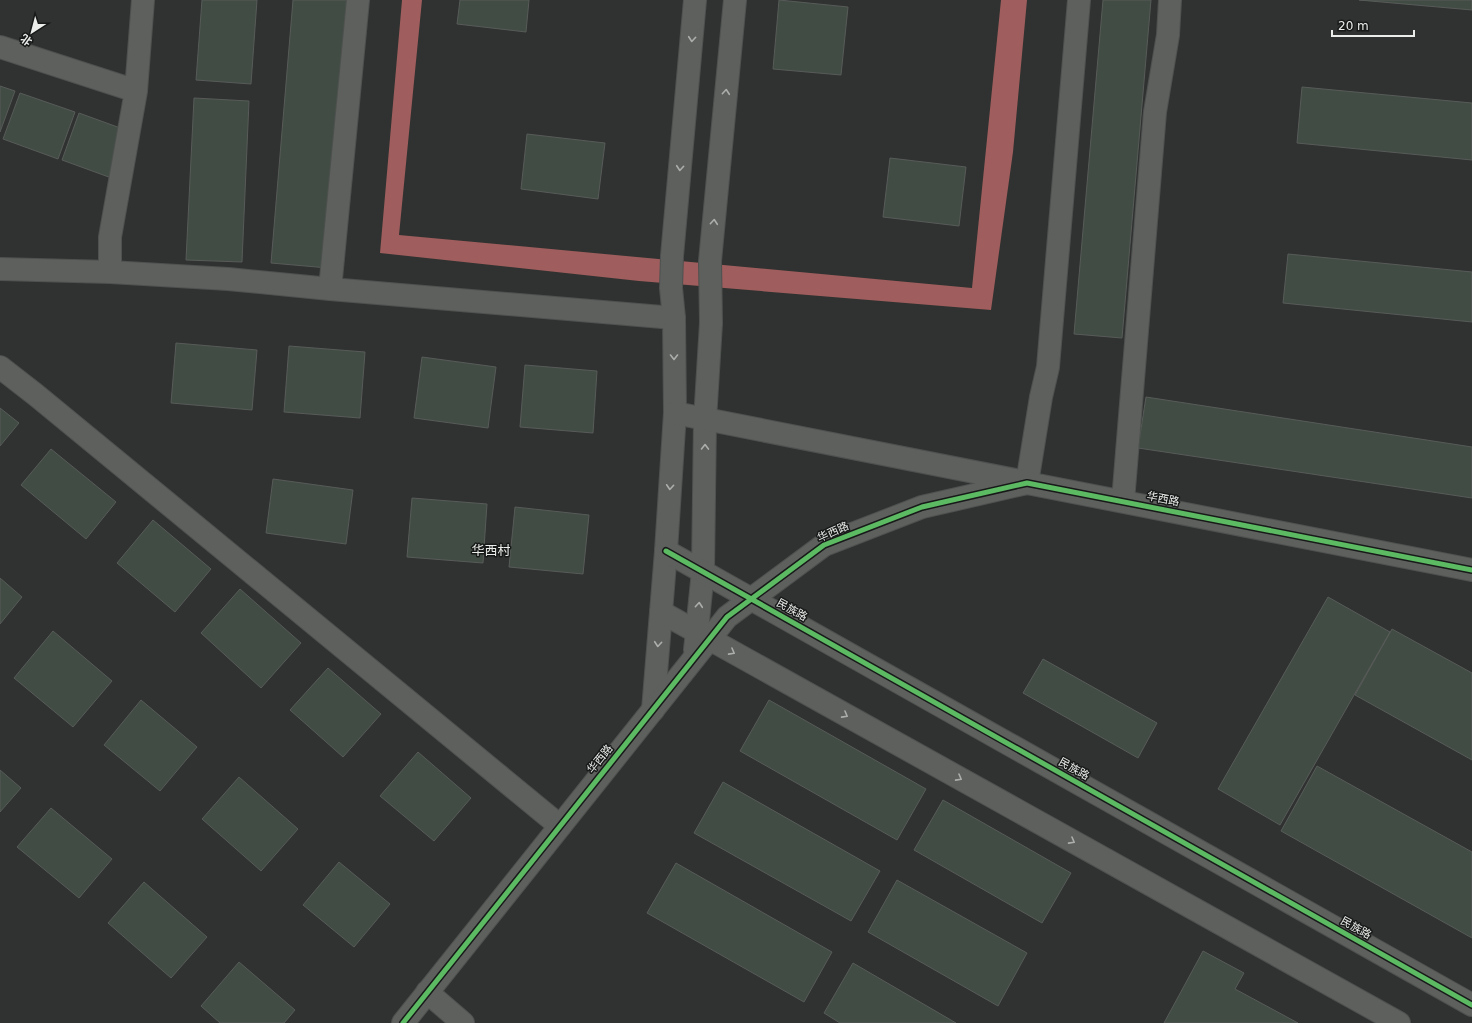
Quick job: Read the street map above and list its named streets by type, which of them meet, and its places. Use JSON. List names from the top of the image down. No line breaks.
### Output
{"streets":{"street":["华西路","民族路"]},"crossings":[["华西路","民族路"]],"districts":["华西村"],"scale_bar":"20 m","north":"bottom left"}
